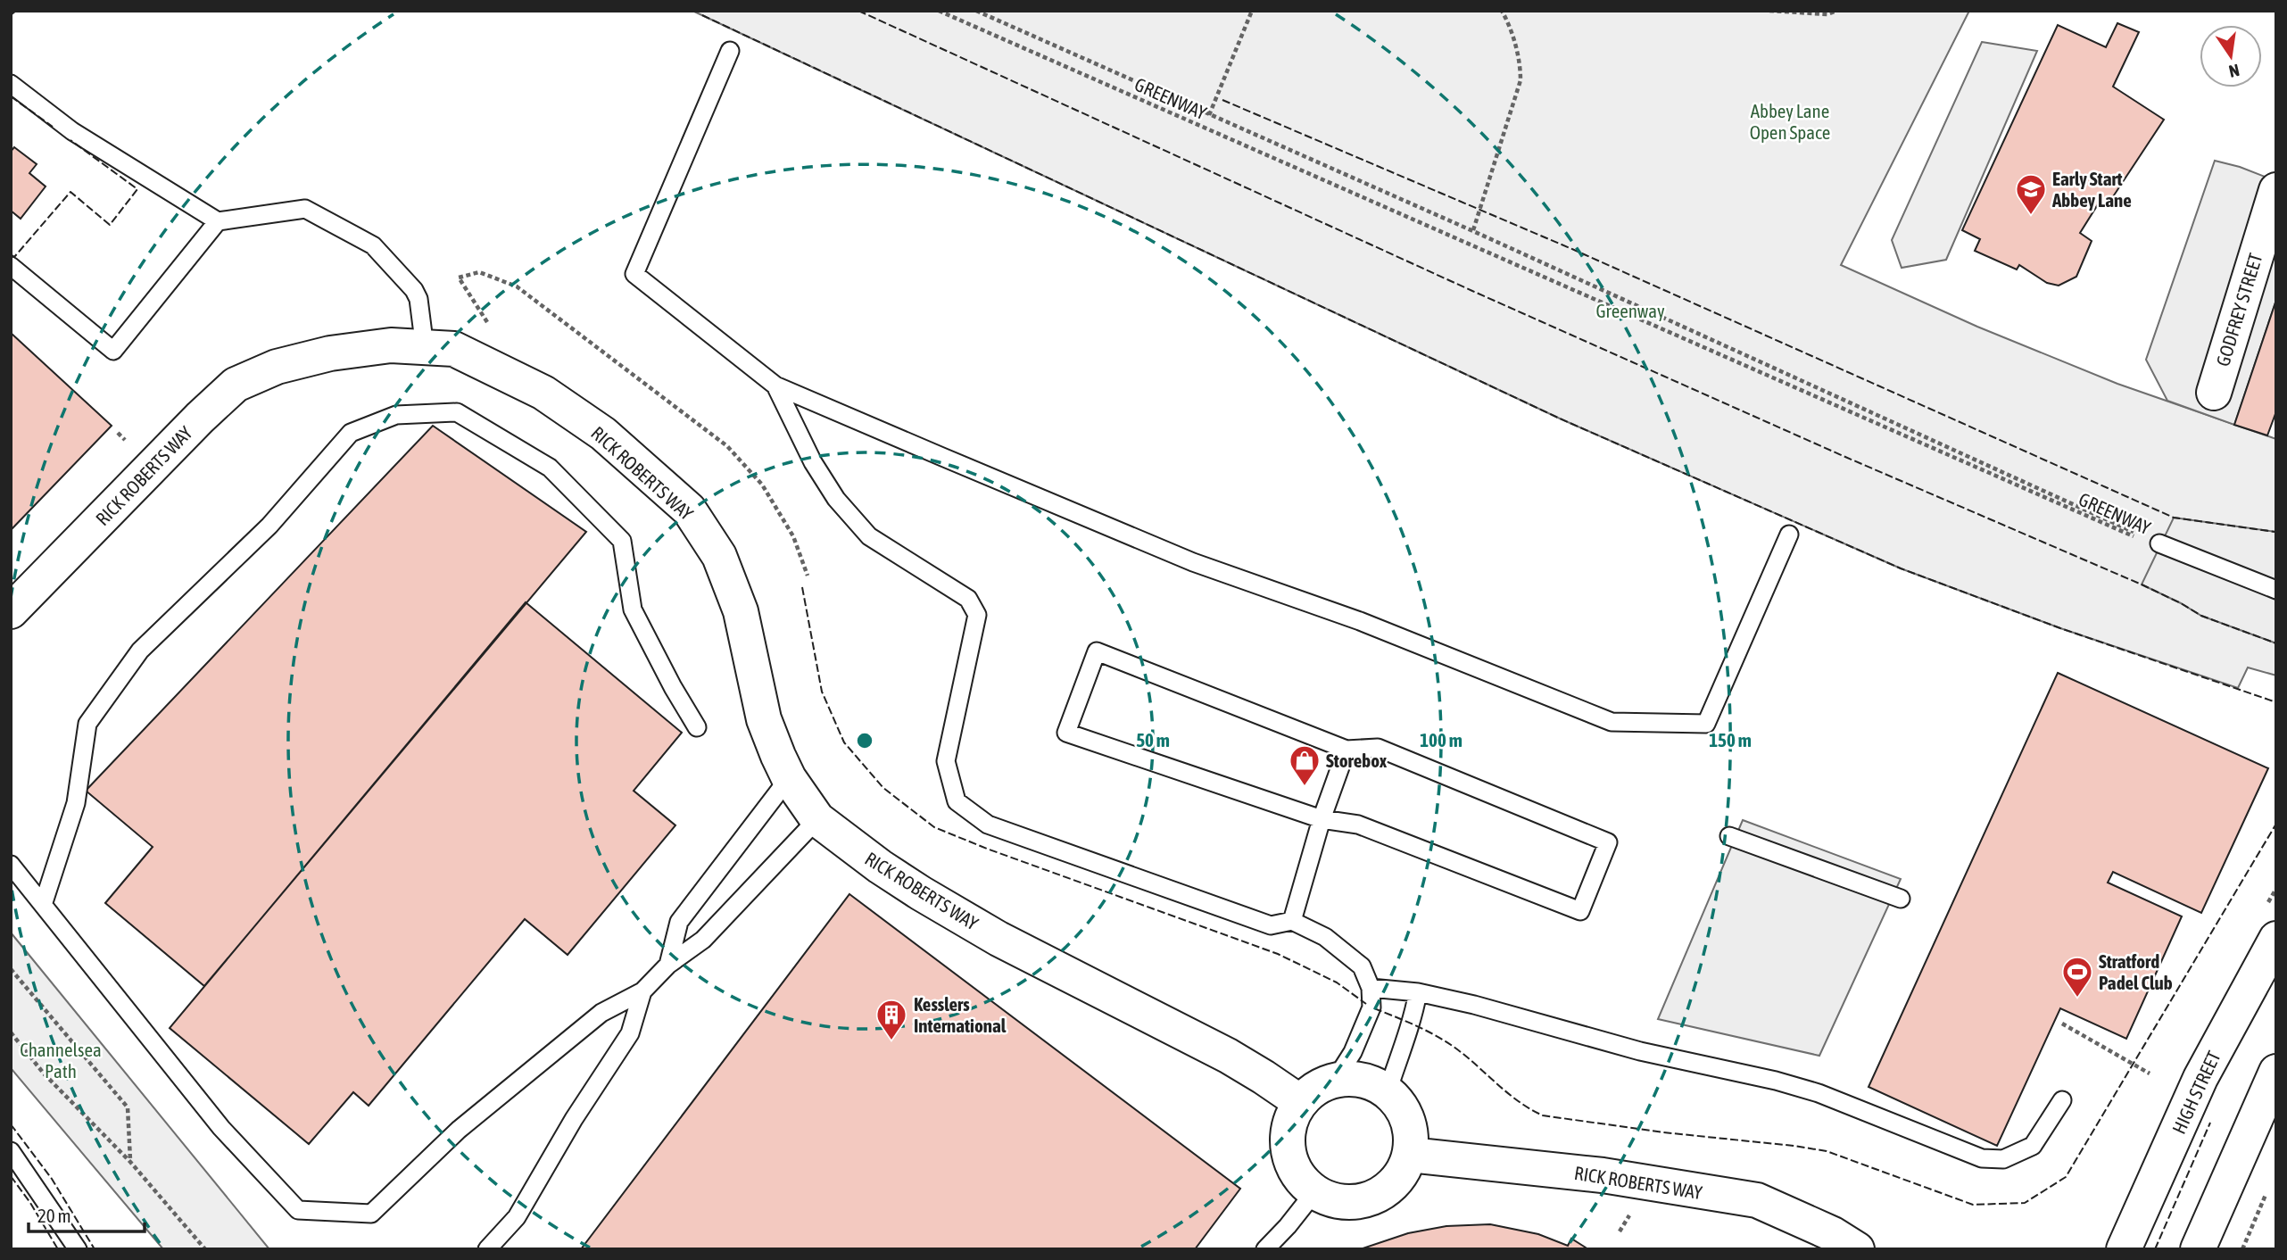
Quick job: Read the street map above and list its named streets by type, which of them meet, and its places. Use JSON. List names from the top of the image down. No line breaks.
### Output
{"streets":{"street":["GODFREY STREET","RICK ROBERTS WAY","HIGH STREET"],"path":["GREENWAY"]},"parks":["Abbey Lane Open Space","Greenway","Channelsea Path"],"places":{"school or university":["Early Start Abbey Lane"],"shop":["Storebox"],"sports":["Stratford Padel Club"],"building":["Kesslers International"]},"scale_bar":"20 m","north":"bottom","rings":["50 m","100 m","150 m"]}
